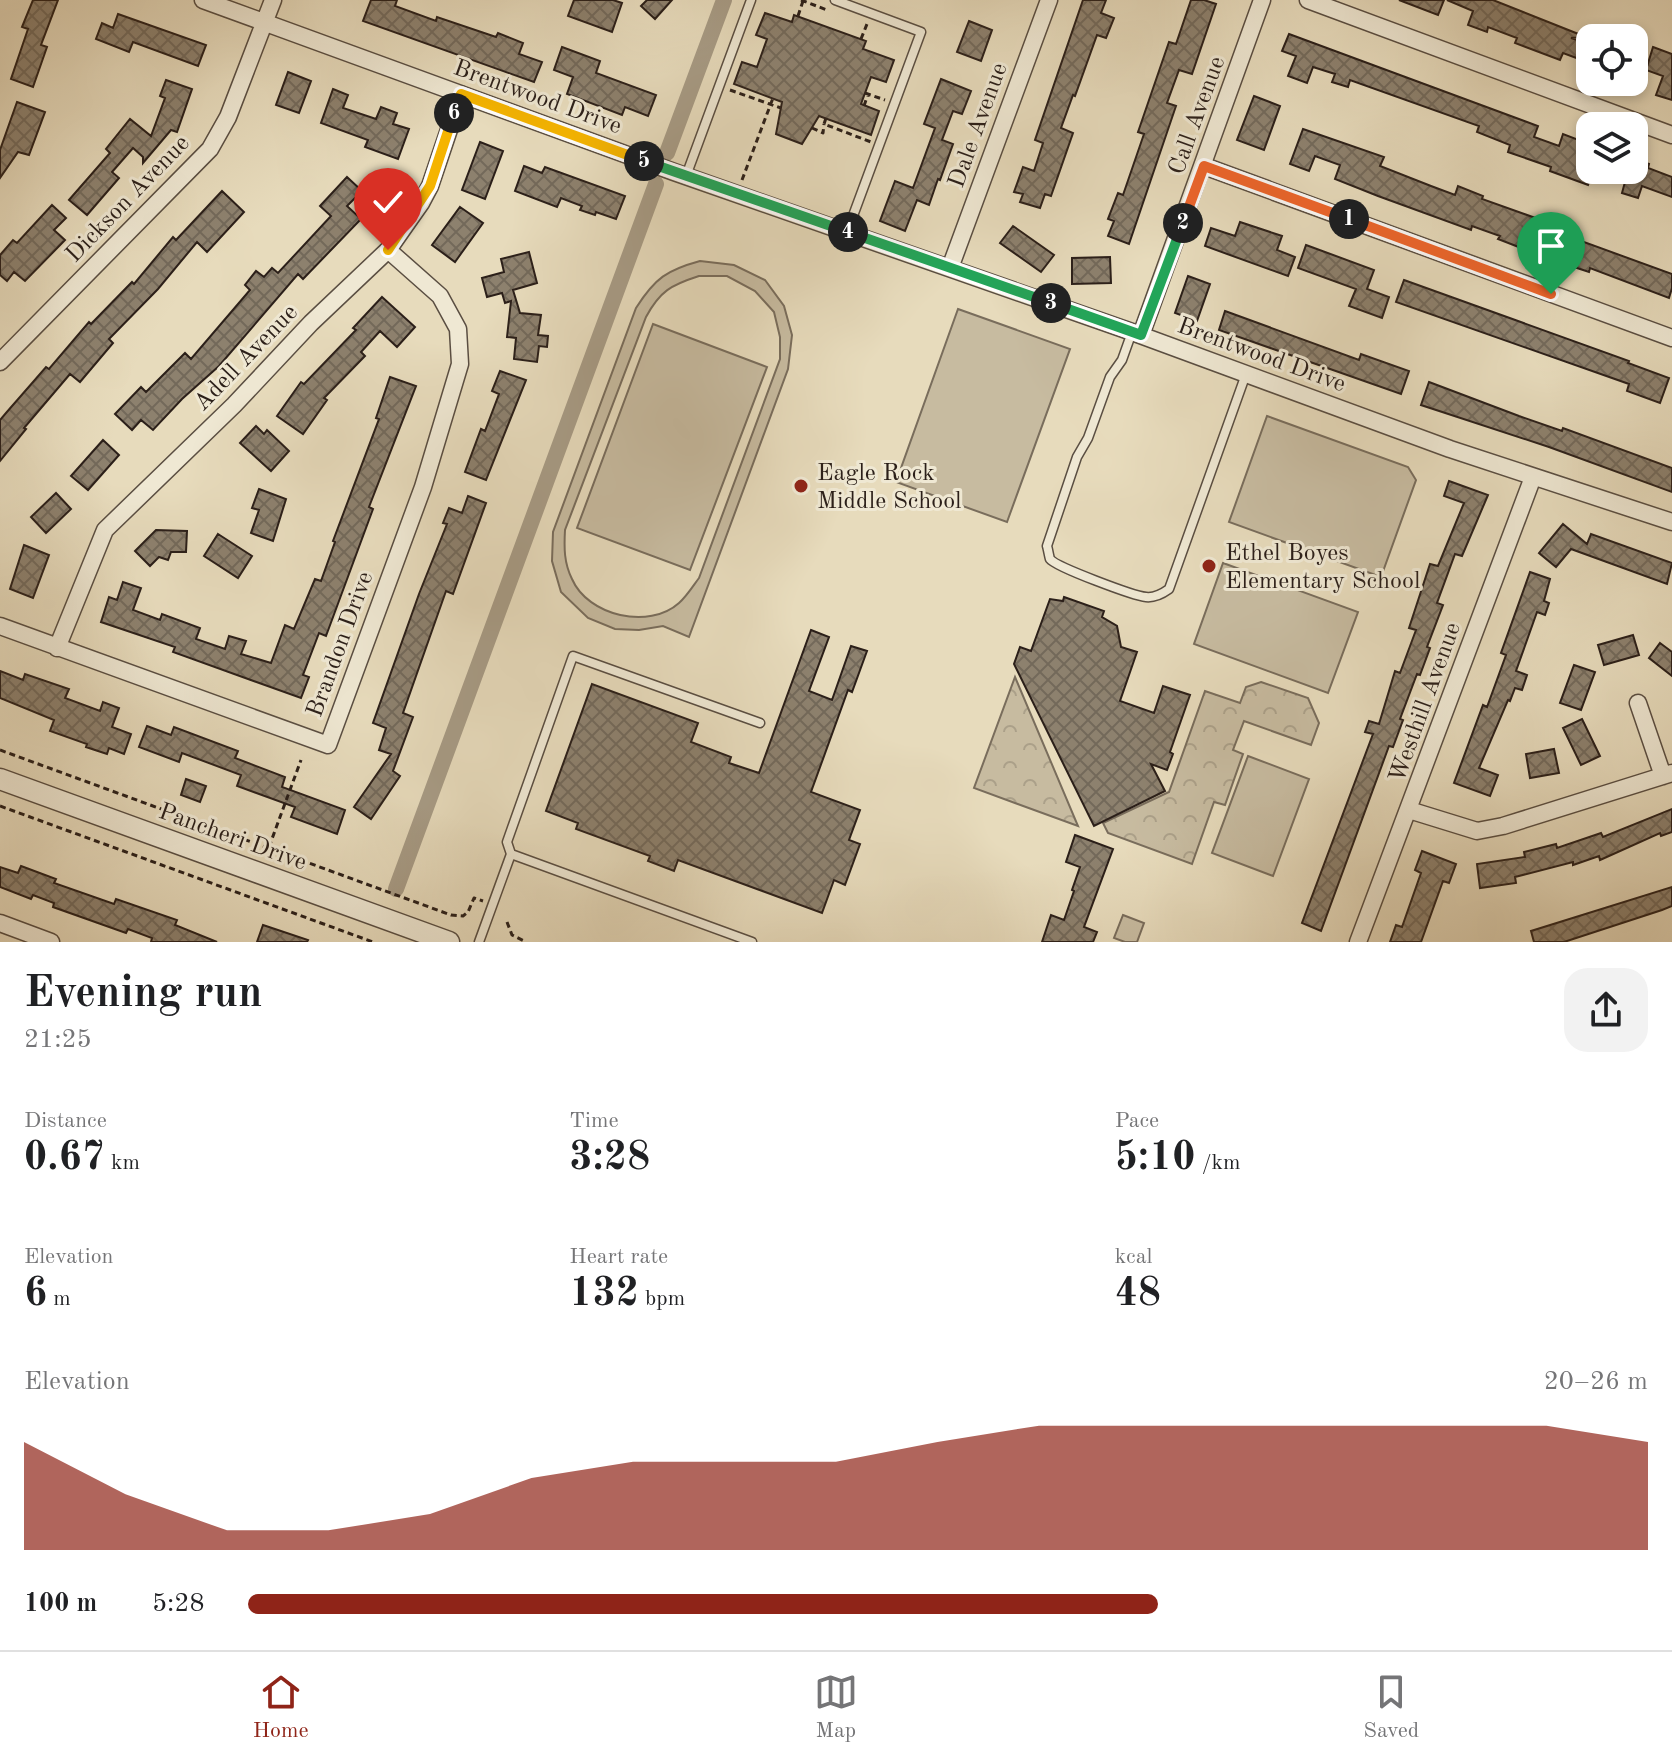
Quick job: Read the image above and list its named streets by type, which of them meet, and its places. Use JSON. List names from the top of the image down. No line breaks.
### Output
{"streets":{"street":["Brentwood Drive","Call Avenue","Dale Avenue","Dickson Avenue","Adell Avenue","Brandon Drive","Westhill Avenue","Pancheri Drive"]},"crossings":[["Brentwood Drive","Call Avenue"],["Brentwood Drive","Dale Avenue"],["Brentwood Drive","Dickson Avenue"],["Brentwood Drive","Adell Avenue"],["Brentwood Drive","Westhill Avenue"],["Adell Avenue","Brandon Drive"]],"places":["Eagle Rock Middle School","Ethel Boyes Elementary School"],"page":{"pins":["6","5","1","2","4","3"],"heading":["Evening run","21:25"],"stats":[["Distance","0.67 km"],["Time","3:28"],["Pace","5:10 /km"],["Elevation","6 m"],["Heart rate","132 bpm"],["kcal","48"]],"chart":["Elevation","20–26 m"],"list":[{"name":"100 m","note":"5:28"}],"tabs":["Home","Map","Saved"]}}
